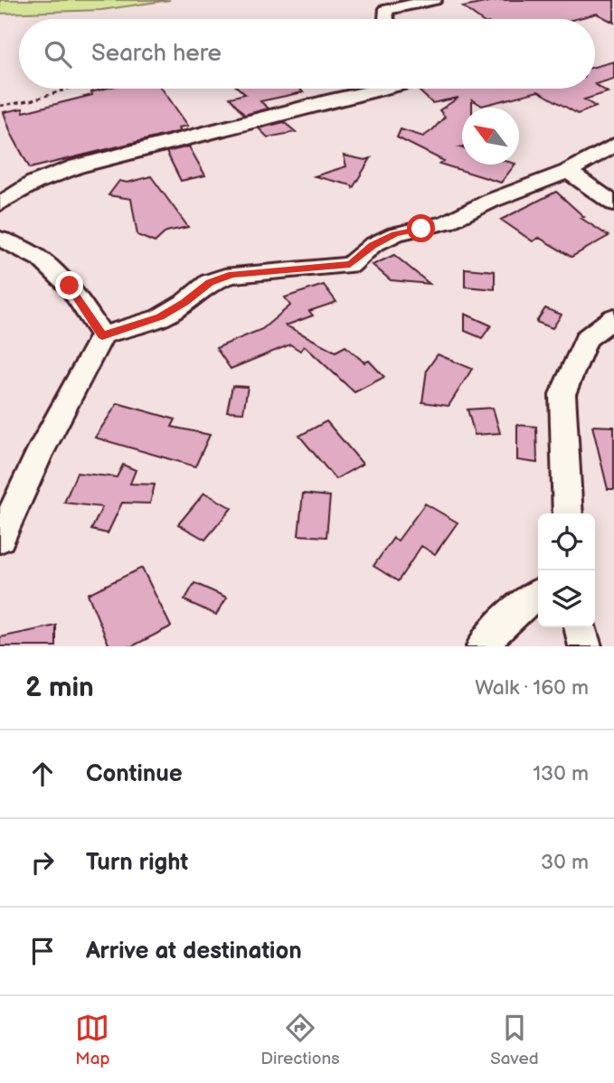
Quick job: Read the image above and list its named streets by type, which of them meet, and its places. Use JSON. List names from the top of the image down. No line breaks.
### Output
{"north":"top left","page":{"search":"Search here","heading":["2 min","Walk · 160 m"],"list":[["Continue","130 m"],["Turn right","30 m"],"Arrive at destination"],"nav":["Map","Directions","Saved"]}}
